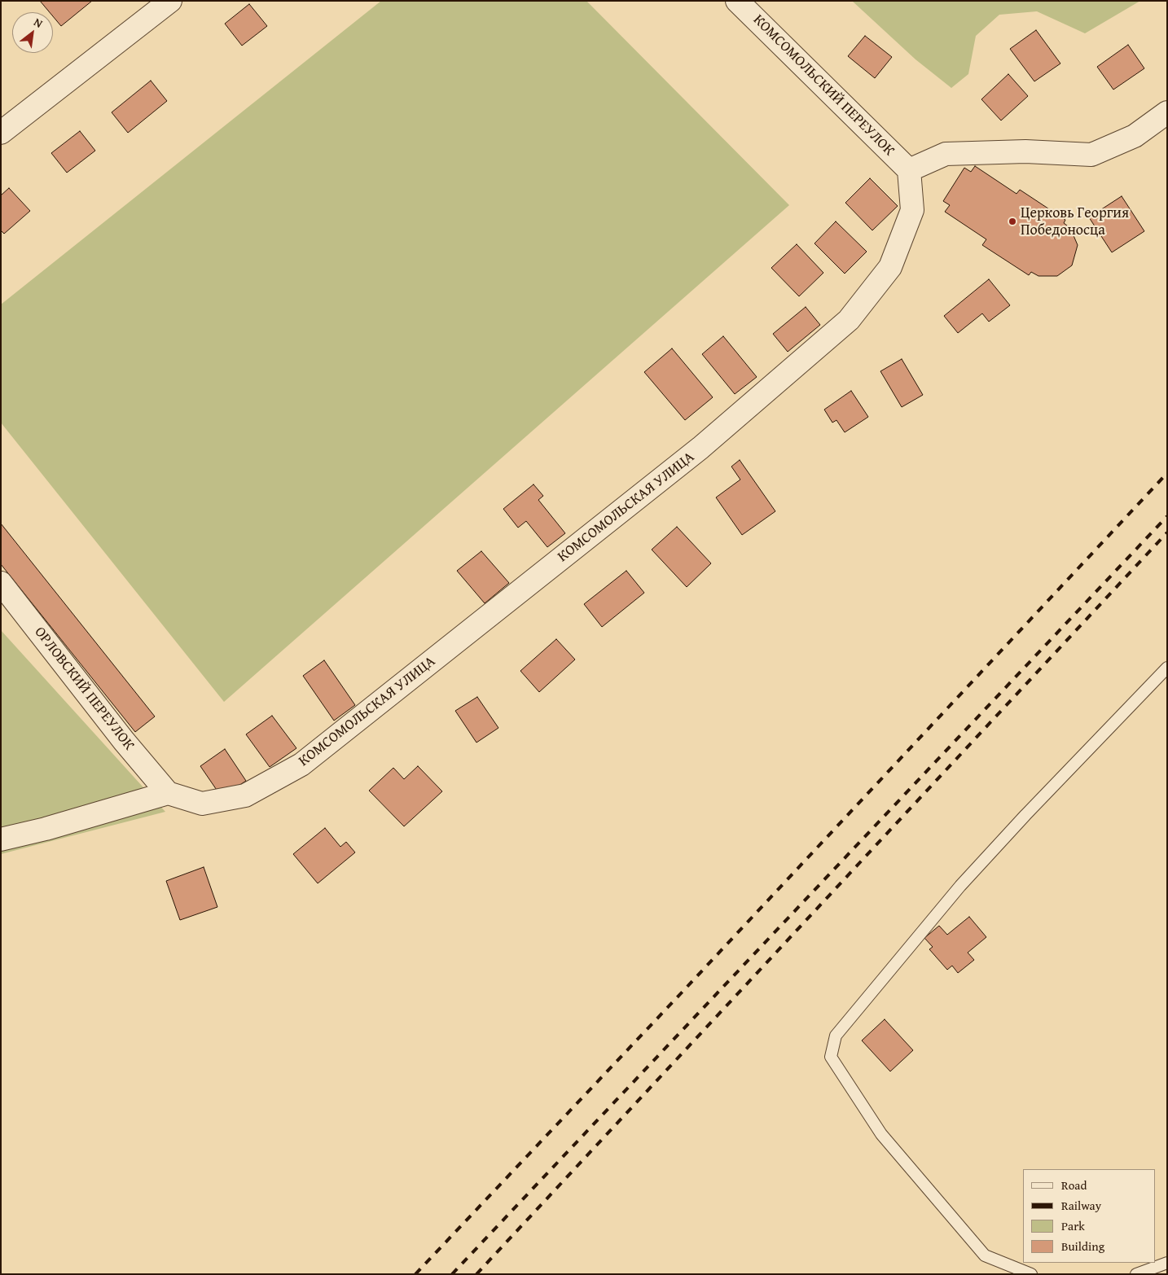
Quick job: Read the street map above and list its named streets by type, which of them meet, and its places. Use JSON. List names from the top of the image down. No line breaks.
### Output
{"streets":{"street":["КОМСОМОЛЬСКИЙ ПЕРЕУЛОК","КОМСОМОЛЬСКАЯ УЛИЦА","ОРЛОВСКИЙ ПЕРЕУЛОК"]},"crossings":[["КОМСОМОЛЬСКИЙ ПЕРЕУЛОК","КОМСОМОЛЬСКАЯ УЛИЦА"],["КОМСОМОЛЬСКАЯ УЛИЦА","ОРЛОВСКИЙ ПЕРЕУЛОК"]],"places":["Церковь Георгия Победоносца"],"legend":["Road","Railway","Park","Building"],"north":"top right"}
